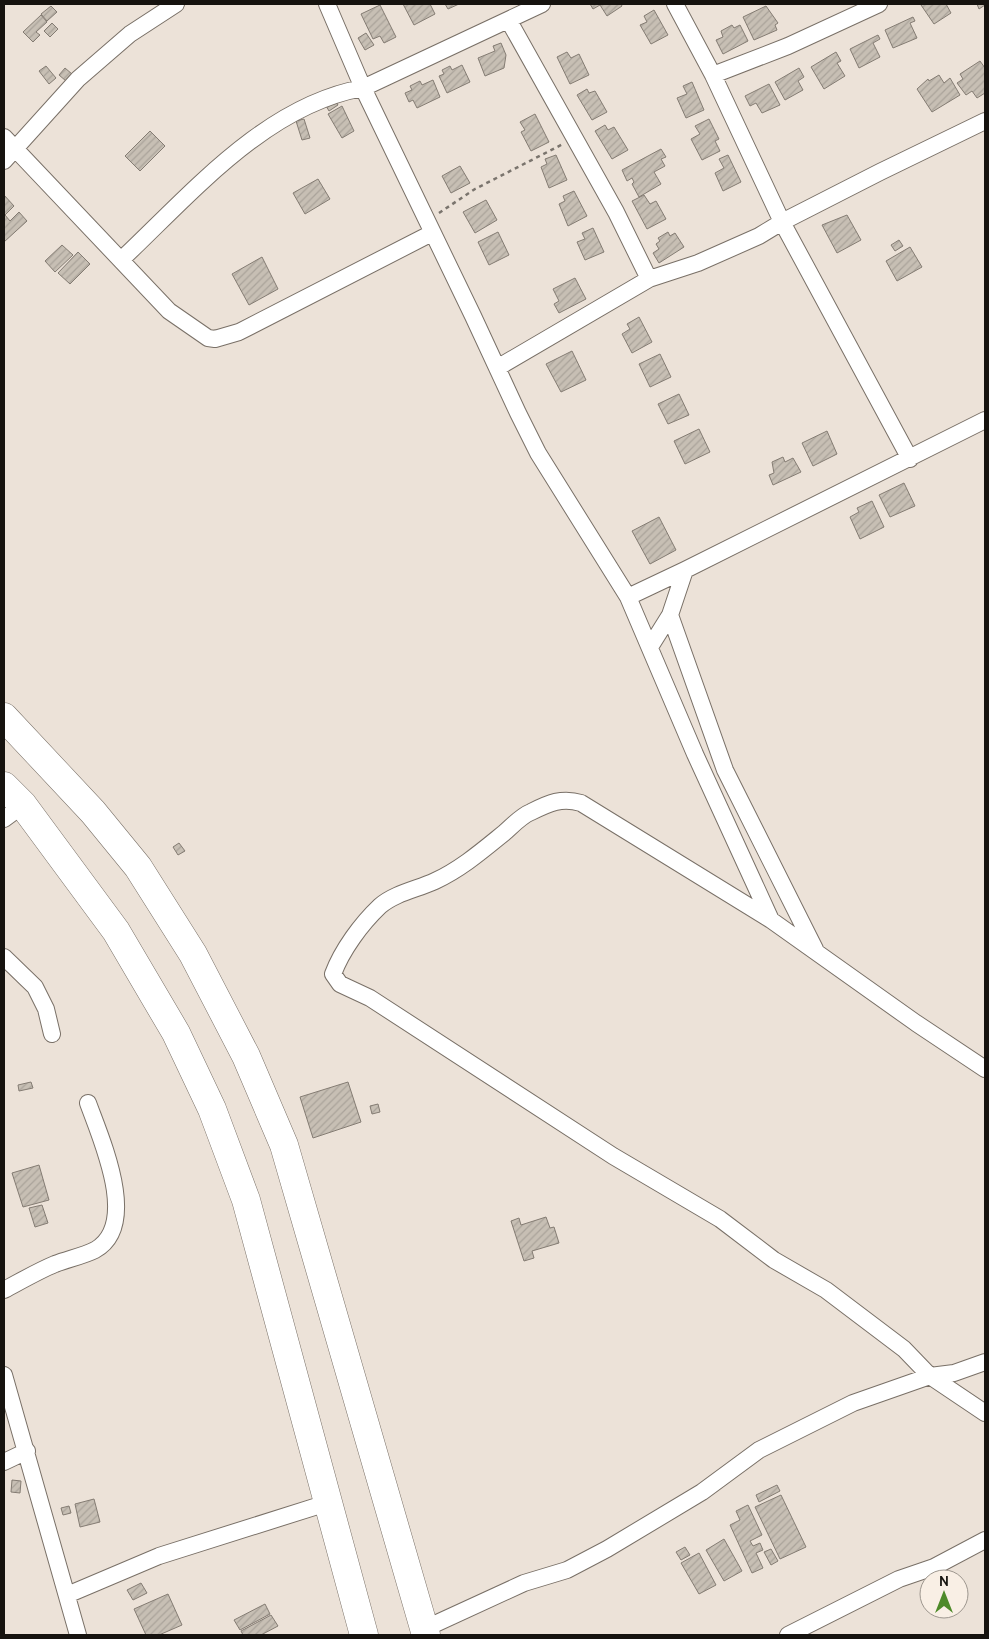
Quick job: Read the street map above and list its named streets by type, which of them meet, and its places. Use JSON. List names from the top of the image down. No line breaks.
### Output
{"north":"top"}
